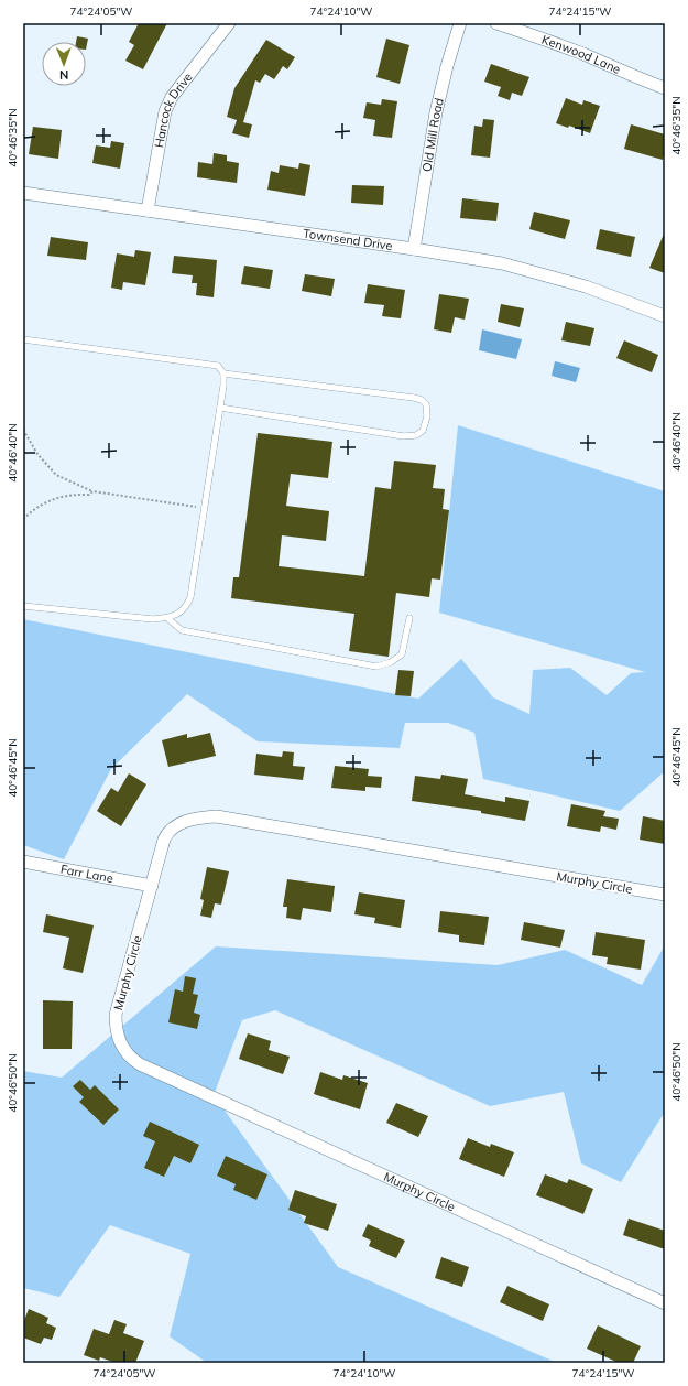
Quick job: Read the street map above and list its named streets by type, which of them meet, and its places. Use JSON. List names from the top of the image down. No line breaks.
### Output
{"streets":{"street":["Kenwood Lane","Hancock Drive","Old Mill Road","Townsend Drive","Farr Lane","Murphy Circle"]},"crossings":[["Hancock Drive","Townsend Drive"],["Old Mill Road","Townsend Drive"],["Farr Lane","Murphy Circle"]],"north":"bottom","coordinates":["74°24'05\"W","74°24'10\"W","74°24'15\"W","40°46'35\"N","40°46'40\"N","40°46'45\"N","40°46'50\"N"]}
